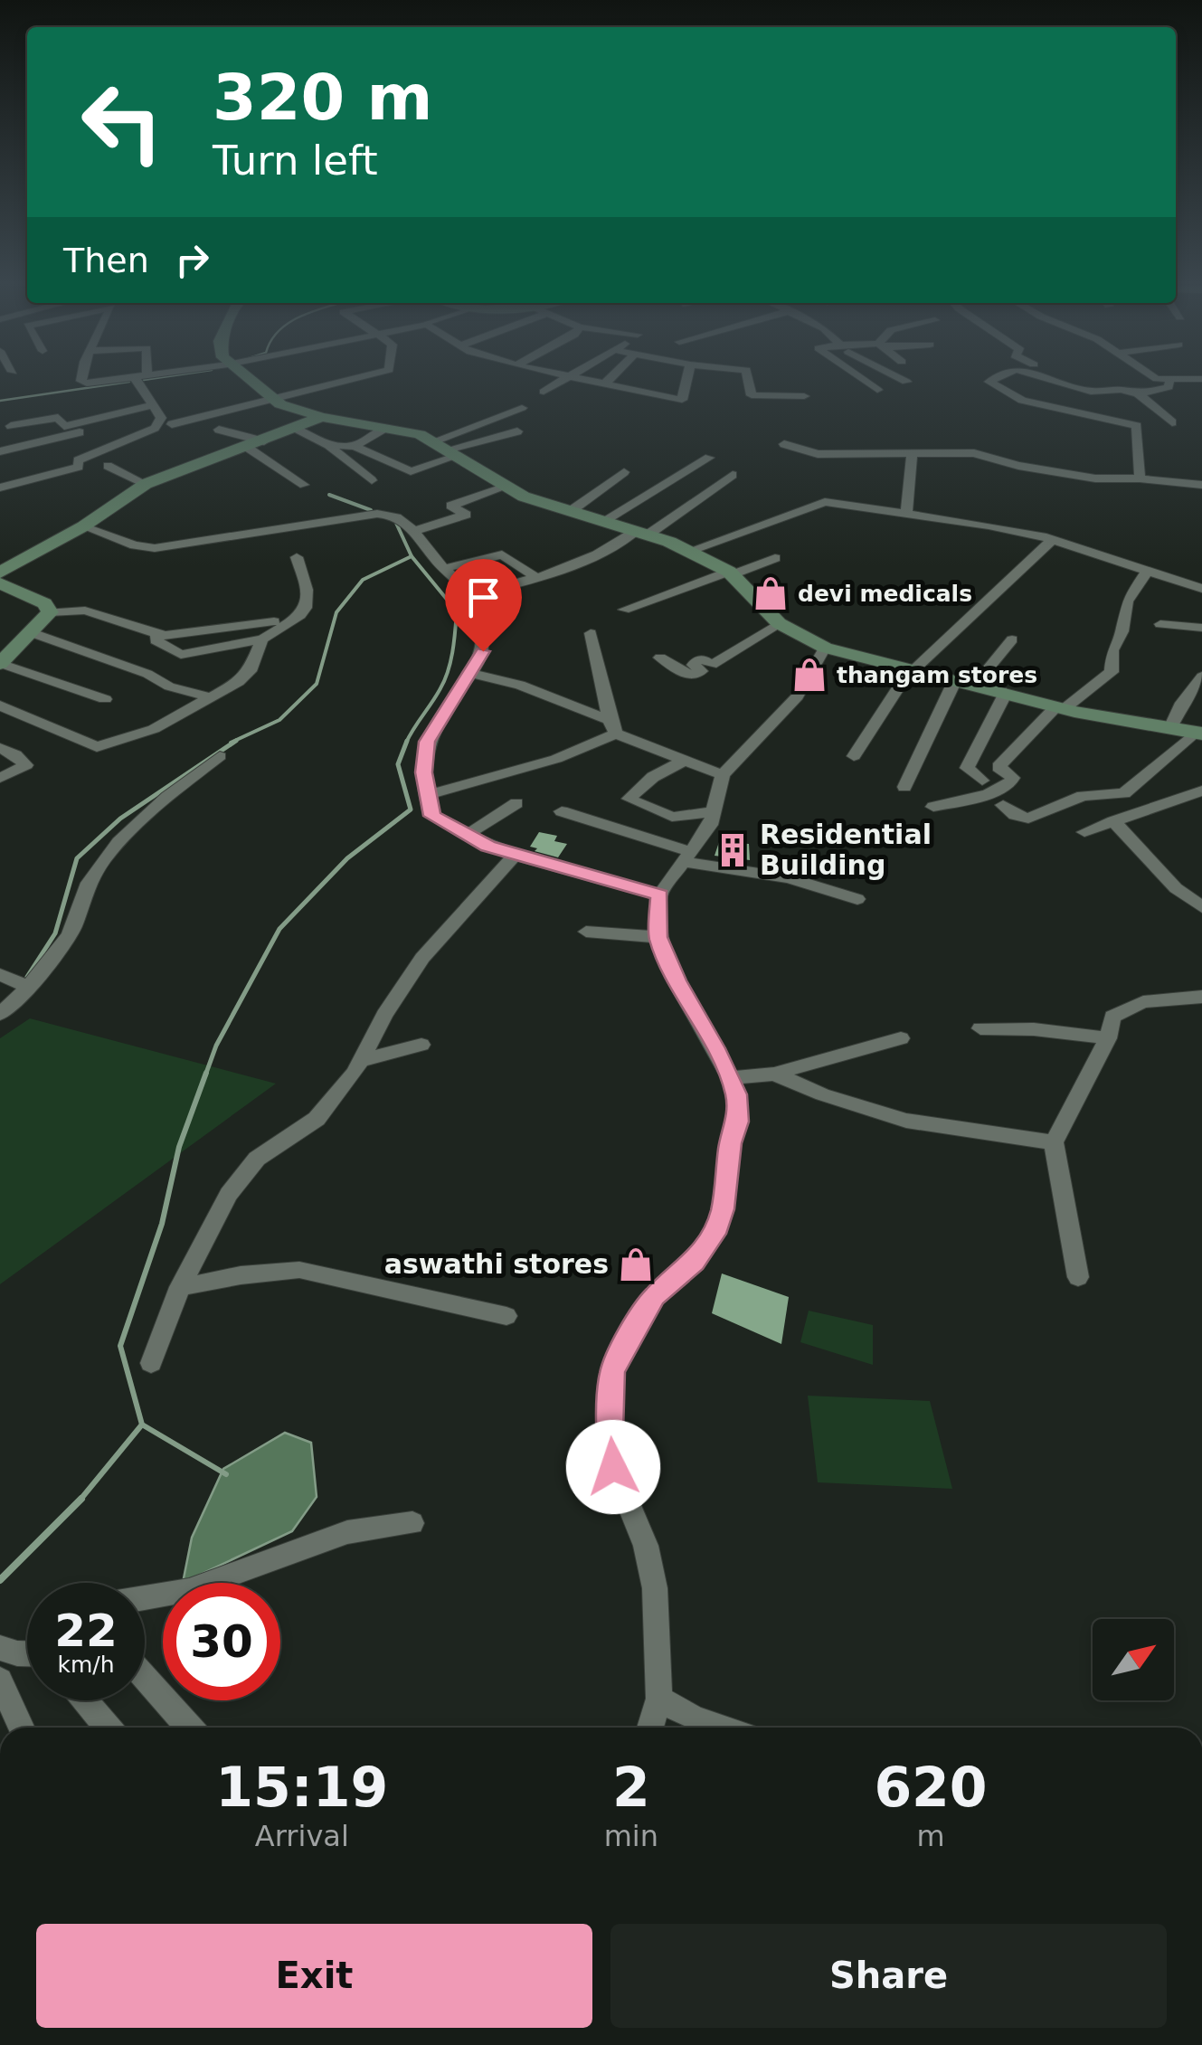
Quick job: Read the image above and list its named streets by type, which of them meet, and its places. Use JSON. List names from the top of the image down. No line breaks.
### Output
{"places":{"shop":["devi medicals","thangam stores","aswathi stores"],"building":["Residential Building"]},"north":"top right","page":{"turn":["320 m","Turn left"],"then":"Then","speed":"22 km/h","limit":"30","eta":["15:19","Arrival","2","min","620","m"],"buttons":["Exit","Share"]}}
